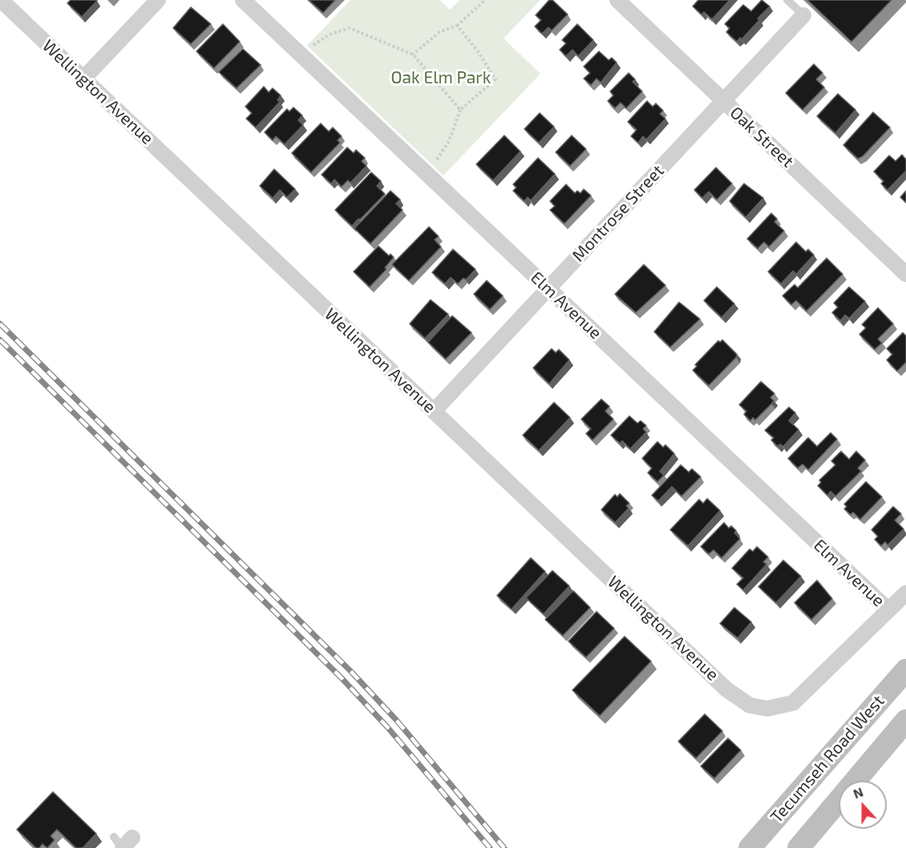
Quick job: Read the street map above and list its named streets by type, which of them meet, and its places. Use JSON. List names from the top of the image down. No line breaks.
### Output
{"streets":{"main road":["Tecumseh Road West"],"street":["Wellington Avenue","Oak Street","Montrose Street","Elm Avenue"]},"crossings":[["Wellington Avenue","Montrose Street"],["Wellington Avenue","Elm Avenue"],["Oak Street","Montrose Street"],["Montrose Street","Elm Avenue"]],"parks":["Oak Elm Park"],"north":"top"}
